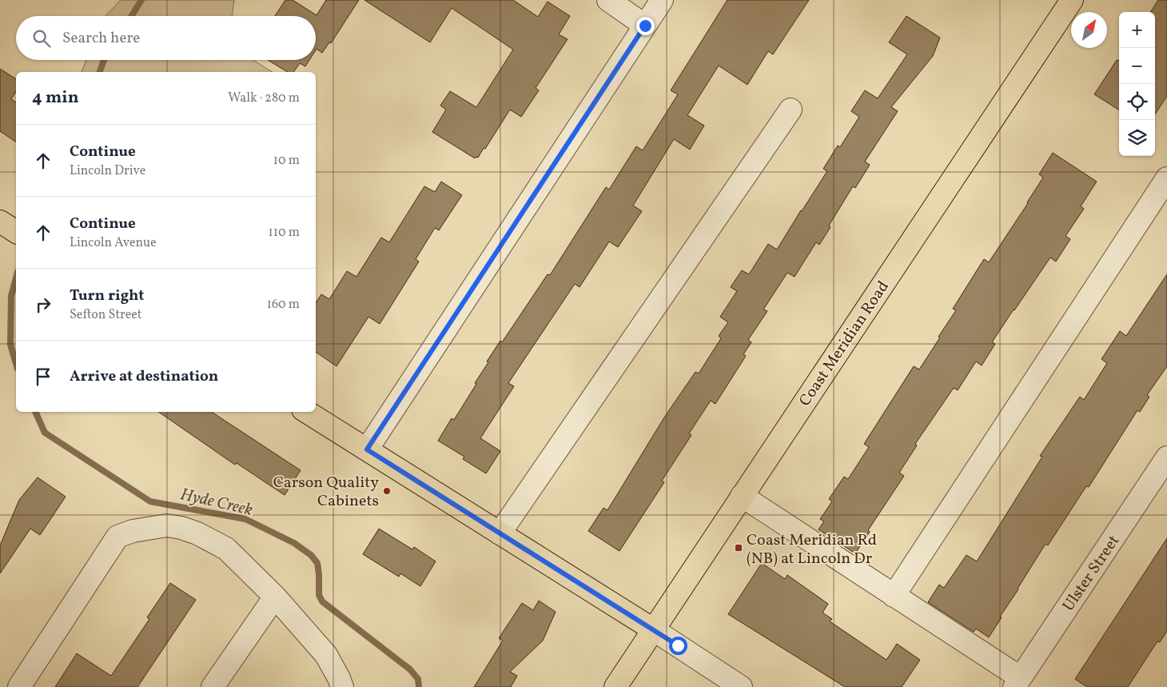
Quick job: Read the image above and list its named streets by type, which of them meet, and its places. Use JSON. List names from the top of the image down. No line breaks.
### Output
{"streets":{"main road":["Coast Meridian Road"],"street":["Ulster Street"]},"water":["Hyde Creek"],"places":{"other":["Carson Quality Cabinets"],"transit":["Coast Meridian Rd (NB) at Lincoln Dr"]},"north":"top right","page":{"map_buttons":["+","−"],"search":"Search here","heading":["4 min","Walk · 280 m"],"list":[["Continue","Lincoln Drive","10 m"],["Continue","Lincoln Avenue","110 m"],["Turn right","Sefton Street","160 m"],"Arrive at destination"]}}
